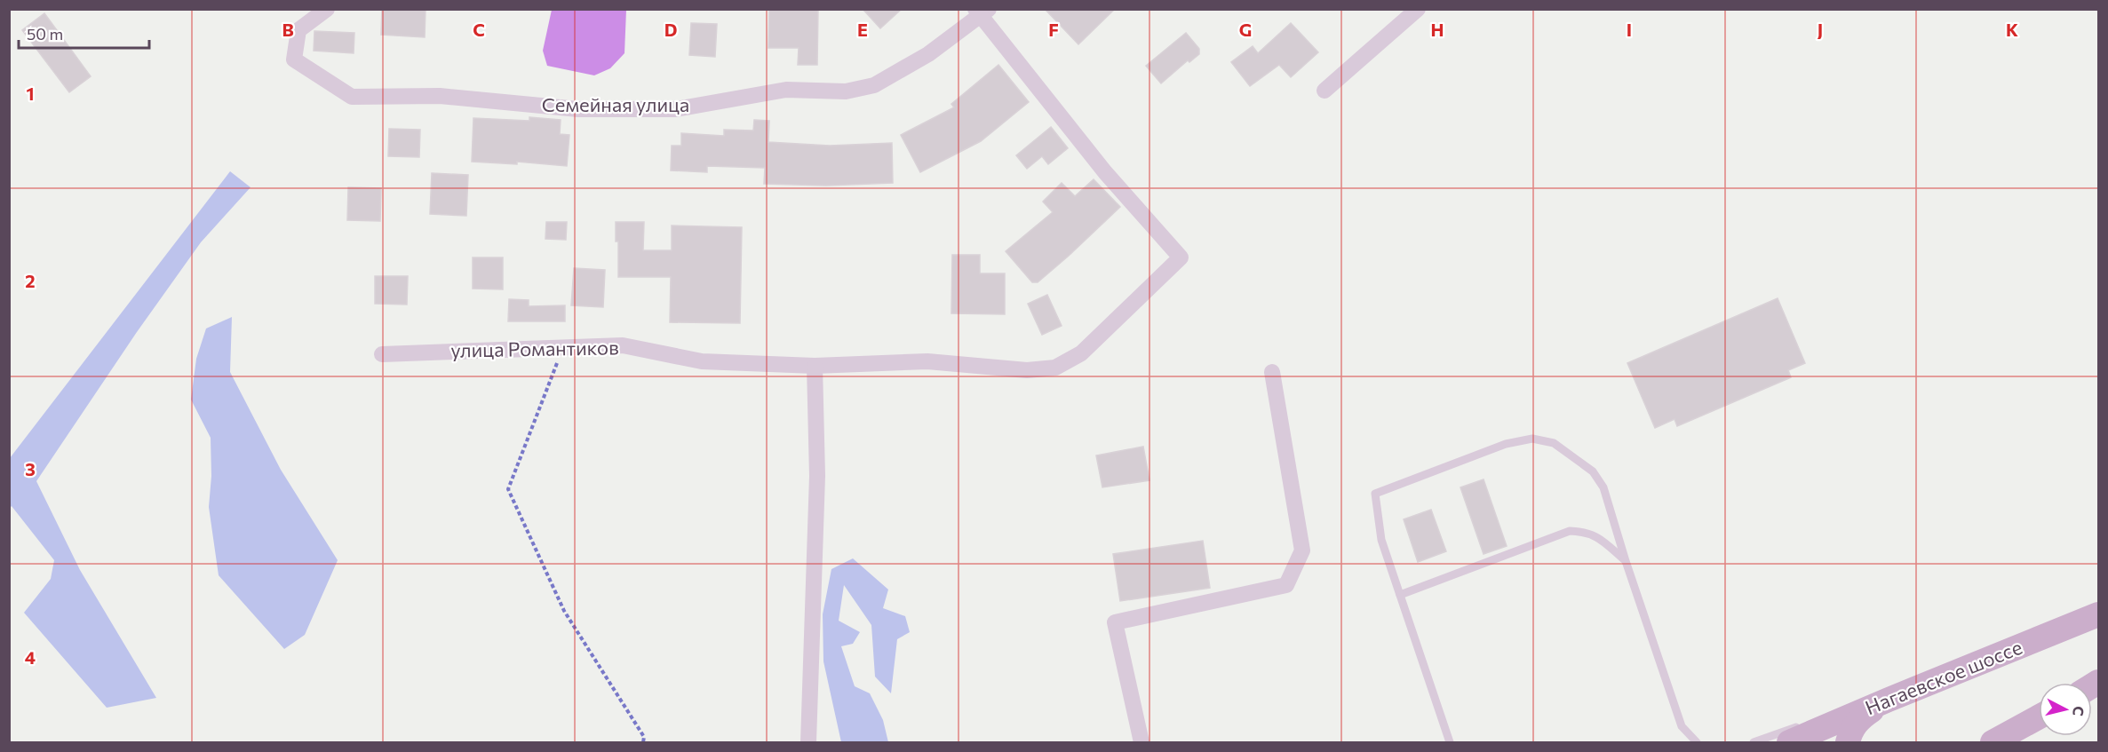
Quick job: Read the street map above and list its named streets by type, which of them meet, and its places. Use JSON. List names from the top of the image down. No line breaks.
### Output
{"streets":{"main road":["Нагаевское шоссе"],"street":["Семейная улица","улица Романтиков"]},"crossings":[["Семейная улица","улица Романтиков"]],"scale_bar":"50 m","north":"right","grid":{"columns":["B","C","D","E","F","G","H","I","J","K"],"rows":["1","2","3","4"]}}
